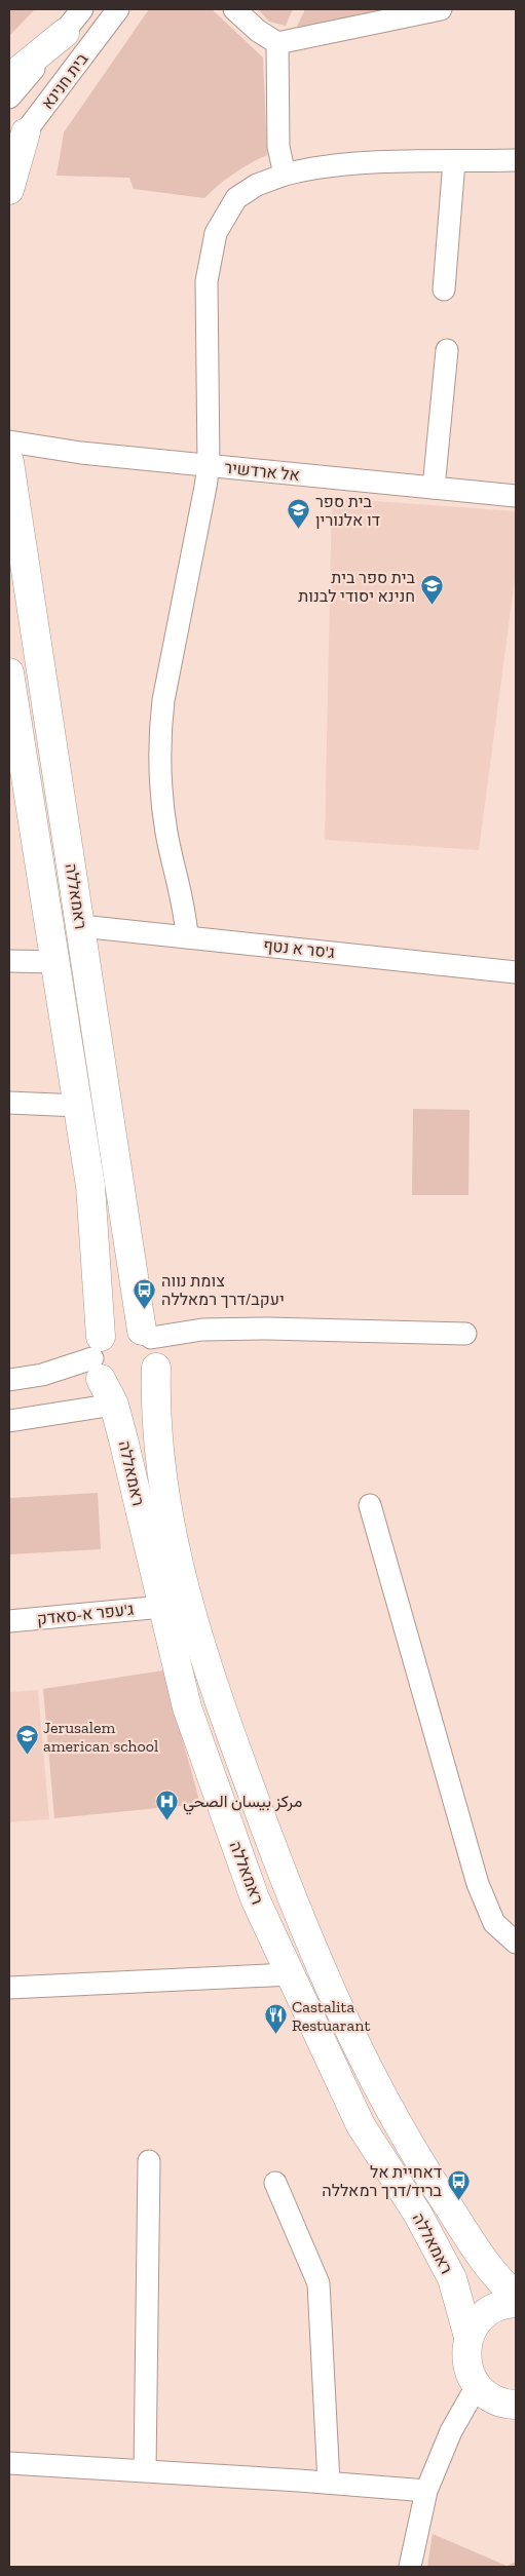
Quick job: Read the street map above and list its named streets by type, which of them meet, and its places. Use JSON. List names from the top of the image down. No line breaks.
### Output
{"streets":{"highway":["ראמאללה"],"street":["בית חנינא","אל ארדשיר","ג'סר א נטף","ג'עפר א-סאדק"]},"crossings":[["ראמאללה","ג'סר א נטף"],["ראמאללה","ג'עפר א-סאדק"]],"places":{"school or university":["בית ספר דו אלנורין","בית ספר בית חנינא יסודי לבנות","Jerusalem american school"],"bus stop":["צומת נווה יעקב/דרך רמאללה","דאחיית אל בריד/דרך רמאללה"],"hospital":["مركز بيسان الصحي"],"restaurant":["Castalita Restuarant"]}}
